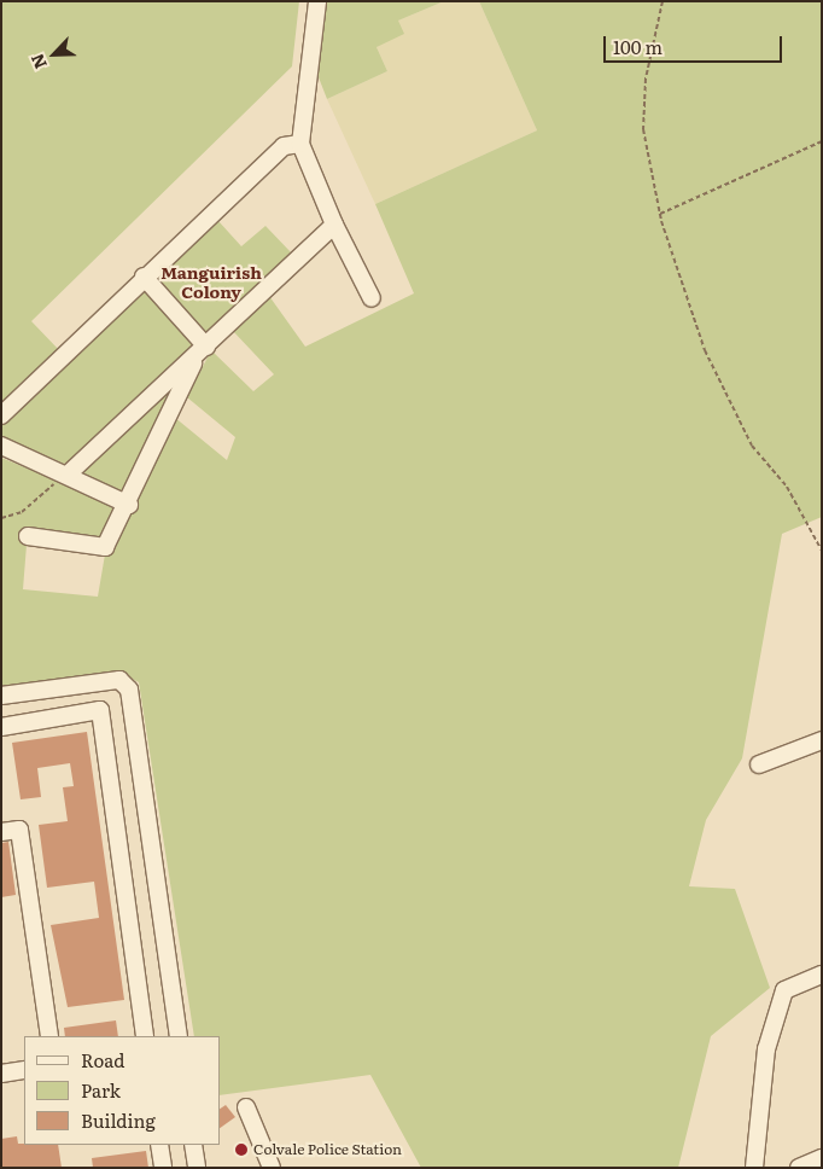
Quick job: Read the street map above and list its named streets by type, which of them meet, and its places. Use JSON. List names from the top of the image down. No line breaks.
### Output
{"districts":["Manguirish Colony"],"places":["Colvale Police Station"],"legend":["Road","Park","Building"],"scale_bar":"100 m","north":"bottom left"}
